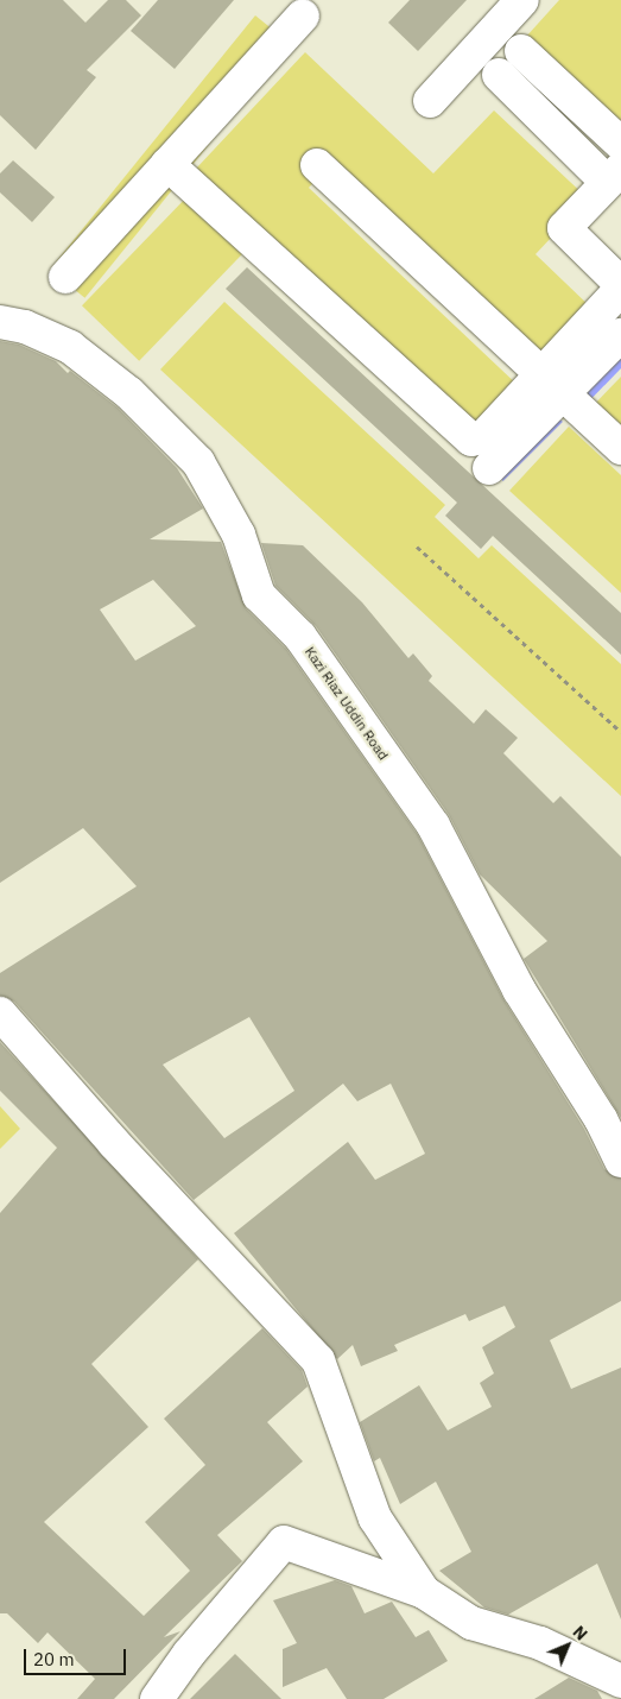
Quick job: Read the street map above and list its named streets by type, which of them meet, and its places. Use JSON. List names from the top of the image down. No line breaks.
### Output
{"streets":{"street":["Kazi Riaz Uddin Road"]},"scale_bar":"20 m","north":"top right"}
